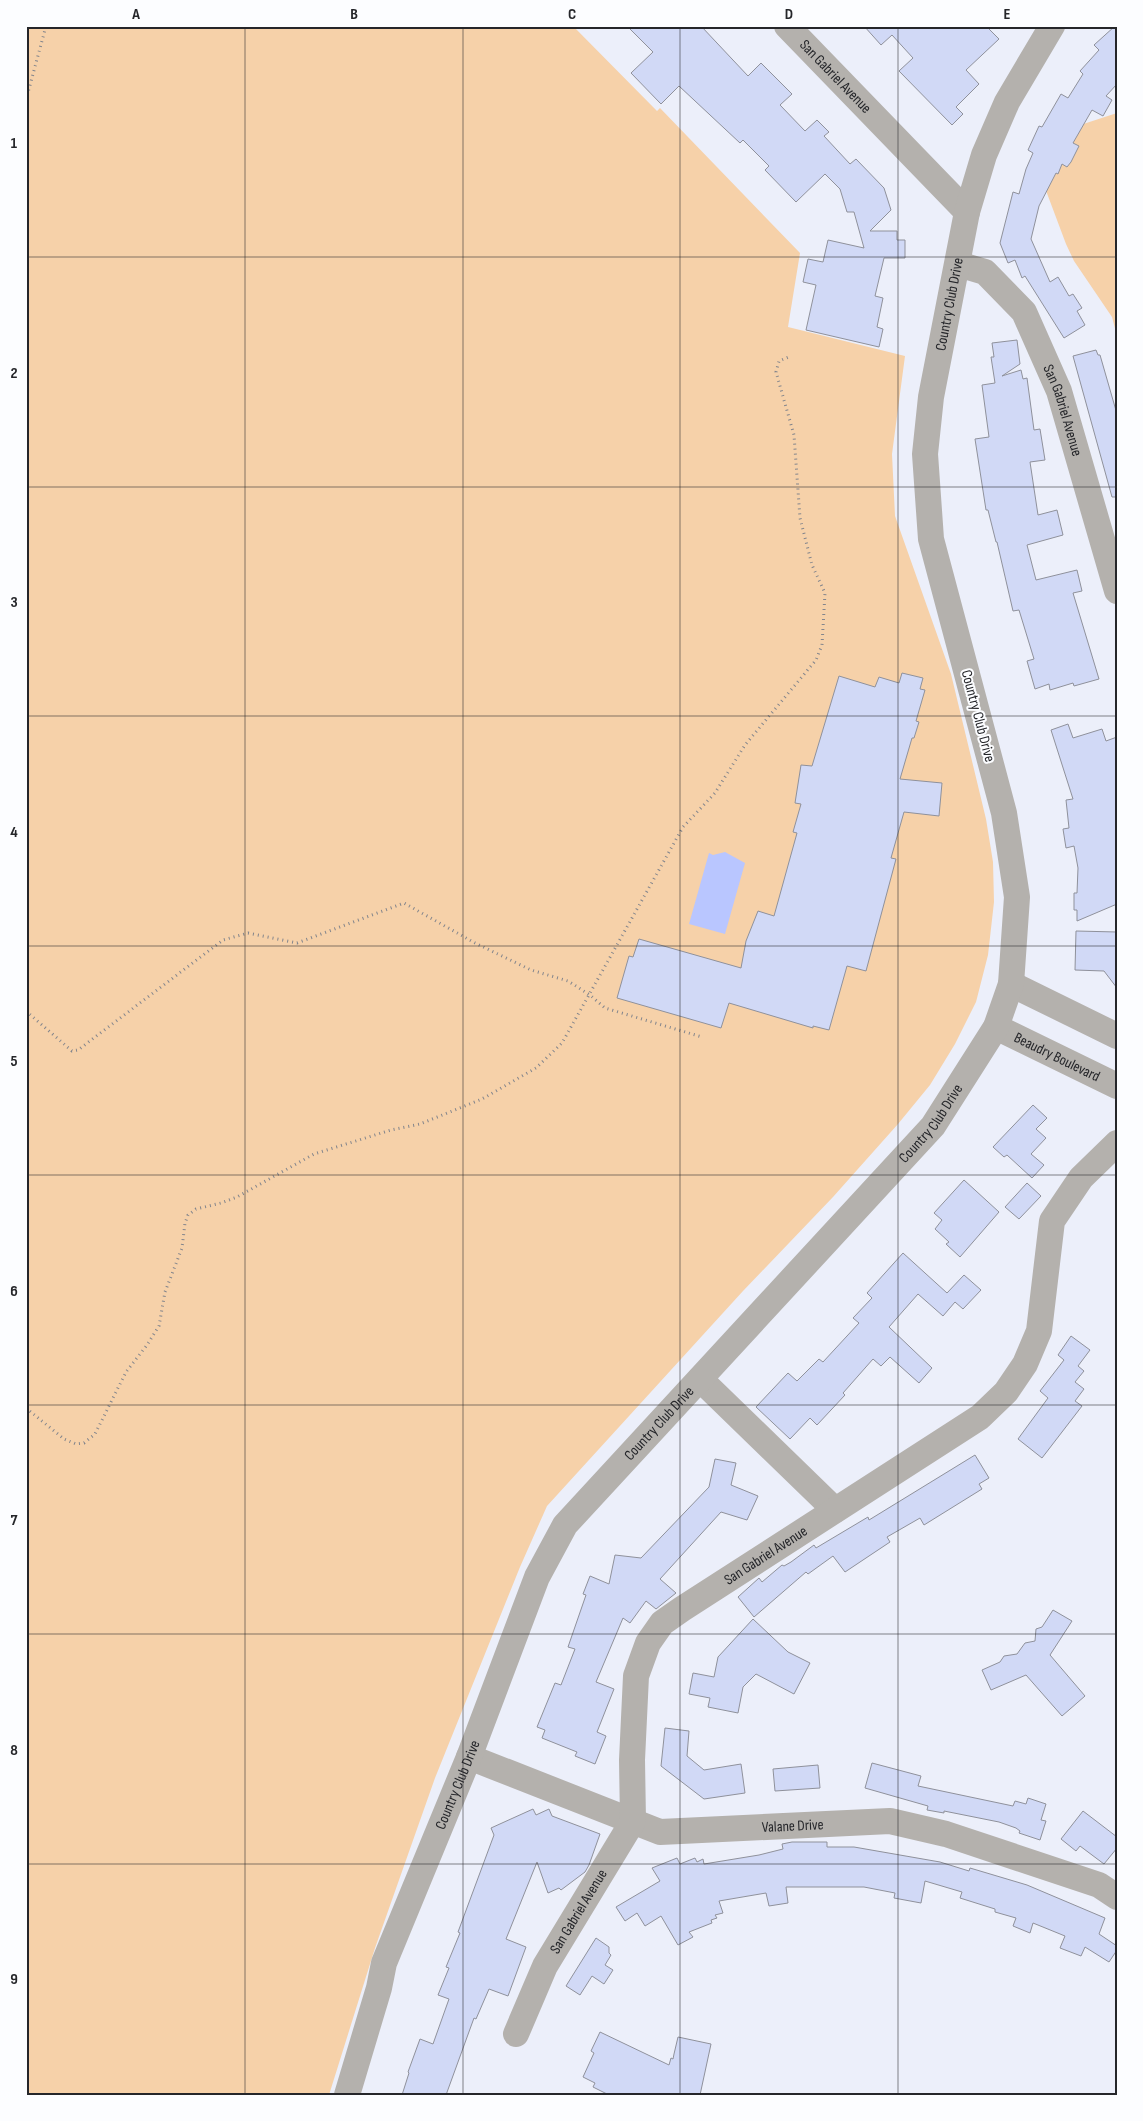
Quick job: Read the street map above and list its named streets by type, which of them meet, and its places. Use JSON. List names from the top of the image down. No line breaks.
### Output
{"streets":{"street":["San Gabriel Avenue","Country Club Drive","Beaudry Boulevard","Valane Drive"]},"crossings":[["San Gabriel Avenue","Country Club Drive"],["San Gabriel Avenue","Valane Drive"],["Country Club Drive","Beaudry Boulevard"],["Country Club Drive","Valane Drive"]],"grid":{"columns":["A","B","C","D","E"],"rows":["1","2","3","4","5","6","7","8","9"]}}
